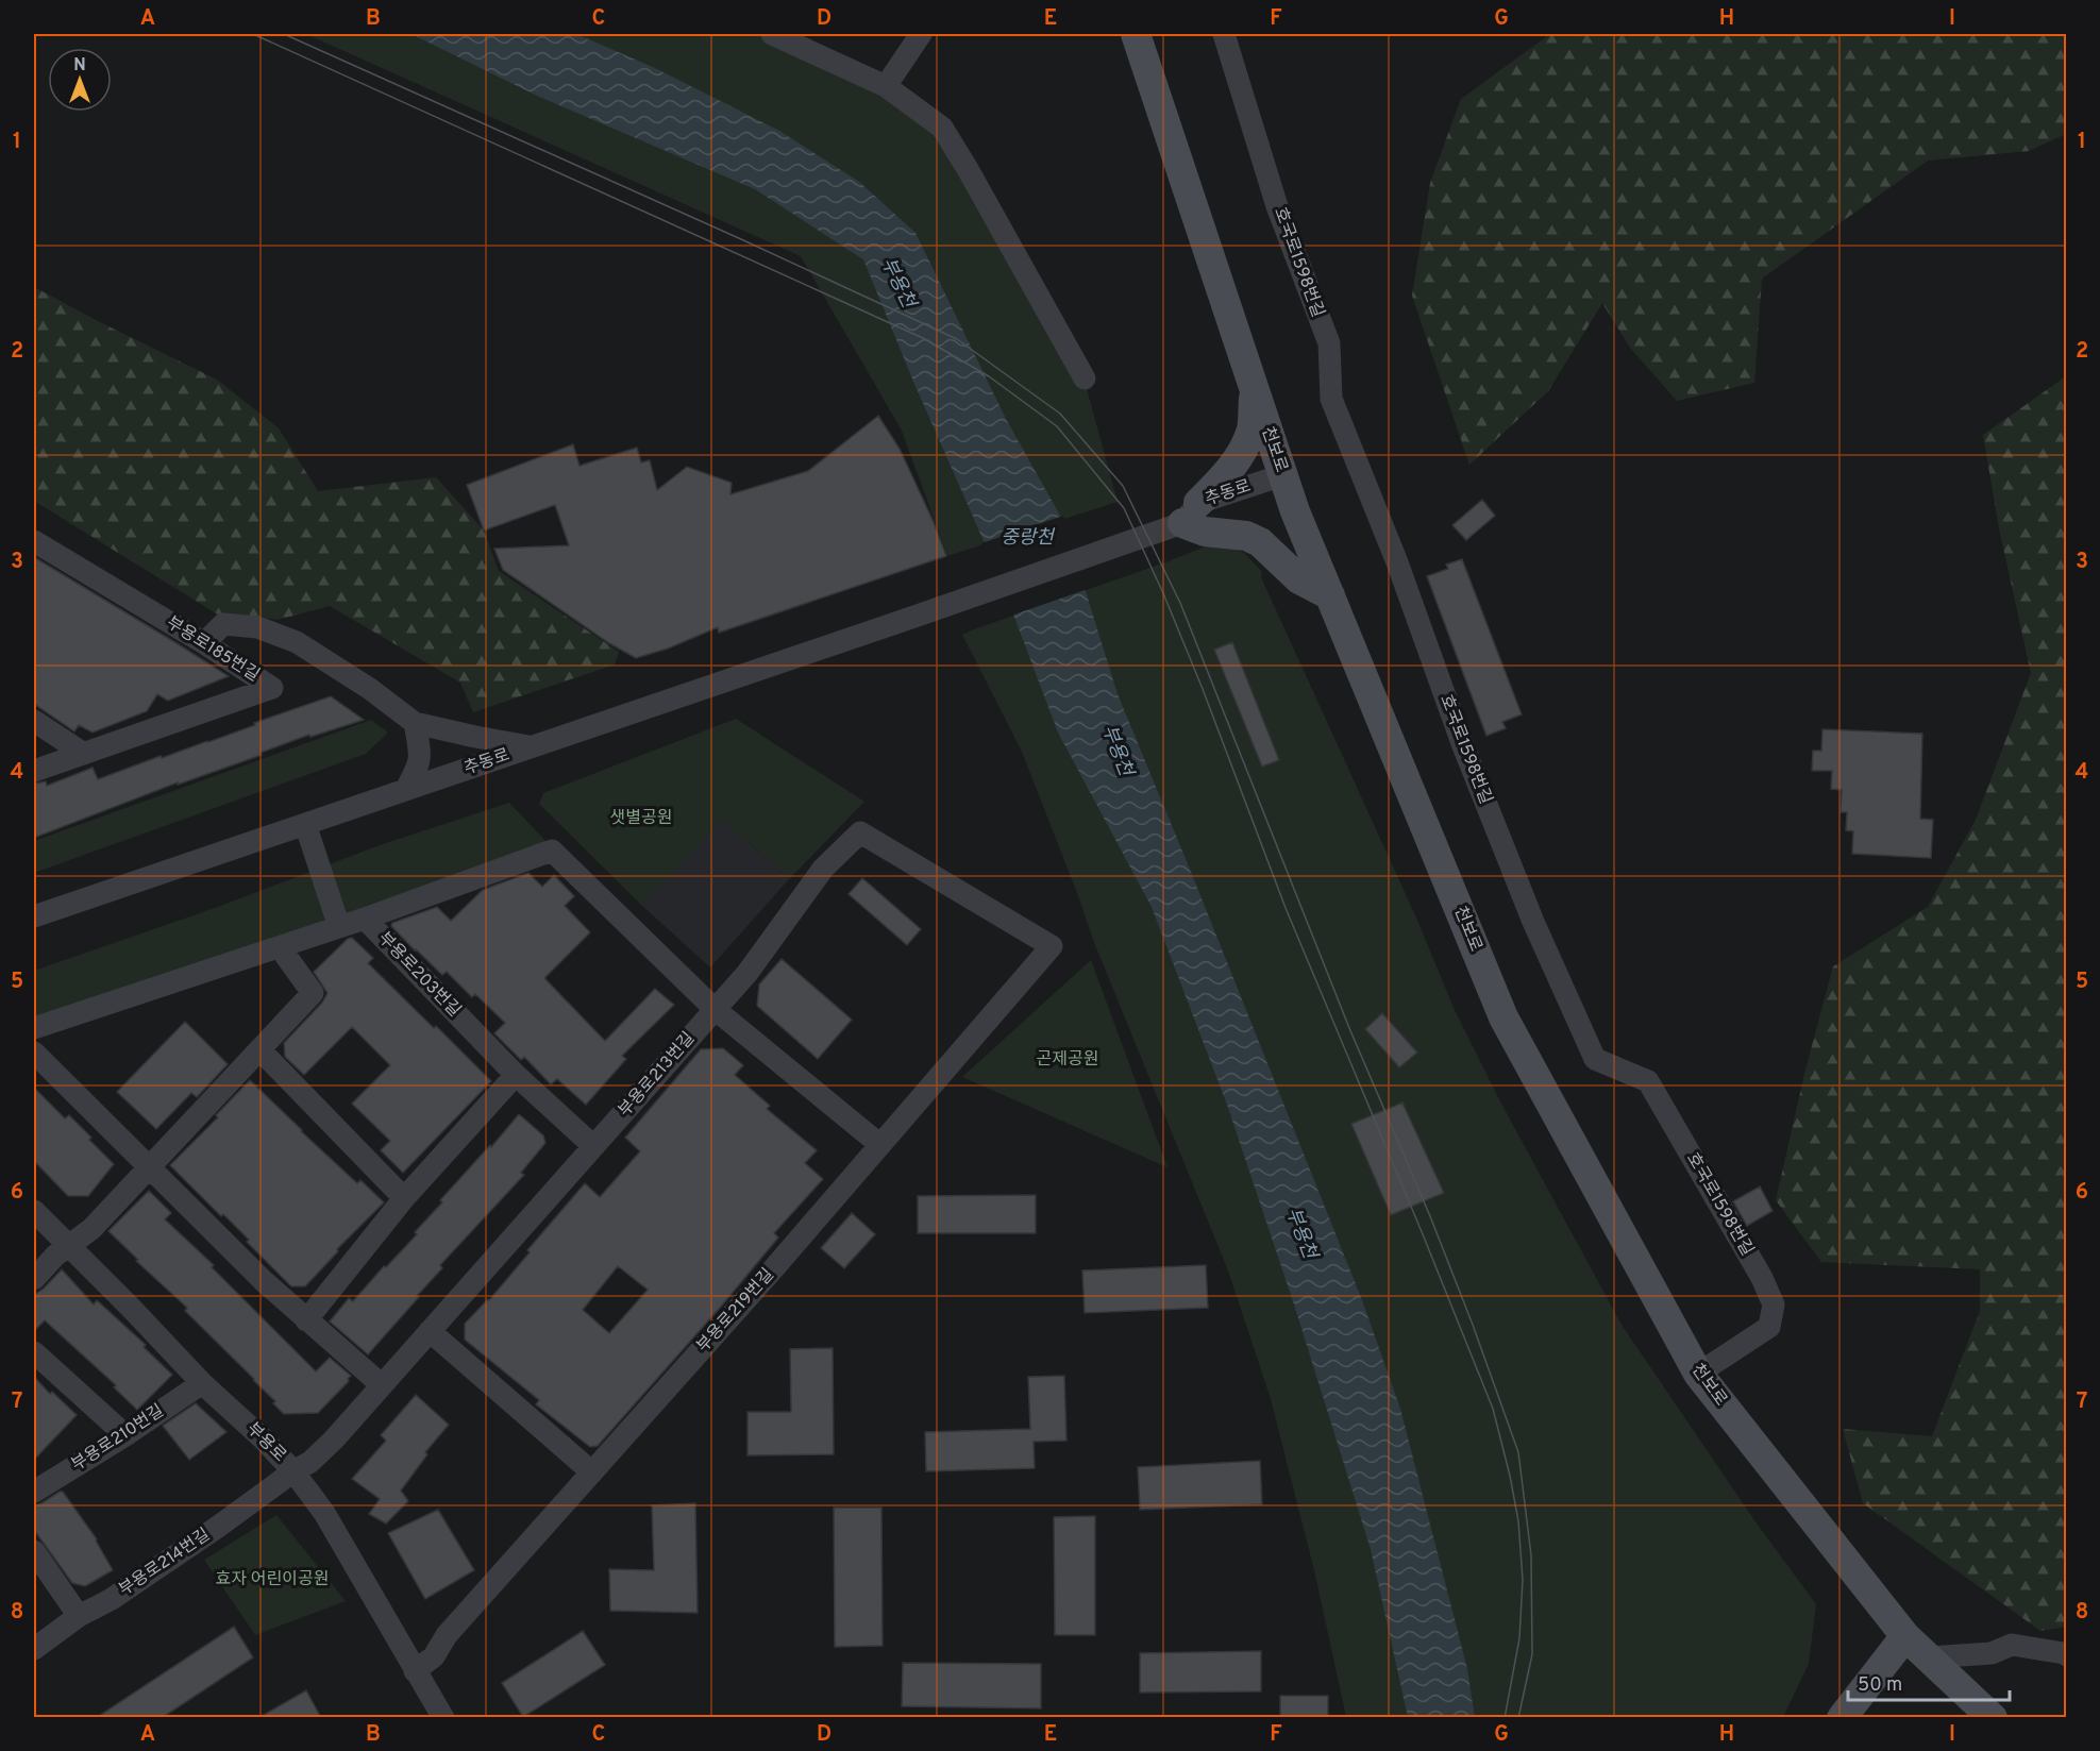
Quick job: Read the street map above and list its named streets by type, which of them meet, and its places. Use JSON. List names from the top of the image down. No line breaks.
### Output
{"streets":{"main road":["천보로"],"street":["호국로1598번길","추동로","부용로185번길","부용로203번길","부용로213번길","부용로219번길","부용로210번길","부용로","부용로214번길"]},"crossings":[["호국로1598번길","천보로"],["천보로","추동로"],["부용로203번길","부용로213번길"],["부용로213번길","부용로219번길"],["부용로213번길","부용로"],["부용로213번길","부용로214번길"],["부용로219번길","부용로"],["부용로210번길","부용로"],["부용로","부용로214번길"]],"water":["부용천","중랑천"],"parks":["샛별공원","곤제공원","효자 어린이공원"],"scale_bar":"50 m","north":"top","grid":{"columns":["A","B","C","D","E","F","G","H","I"],"rows":["1","2","3","4","5","6","7","8"]}}
